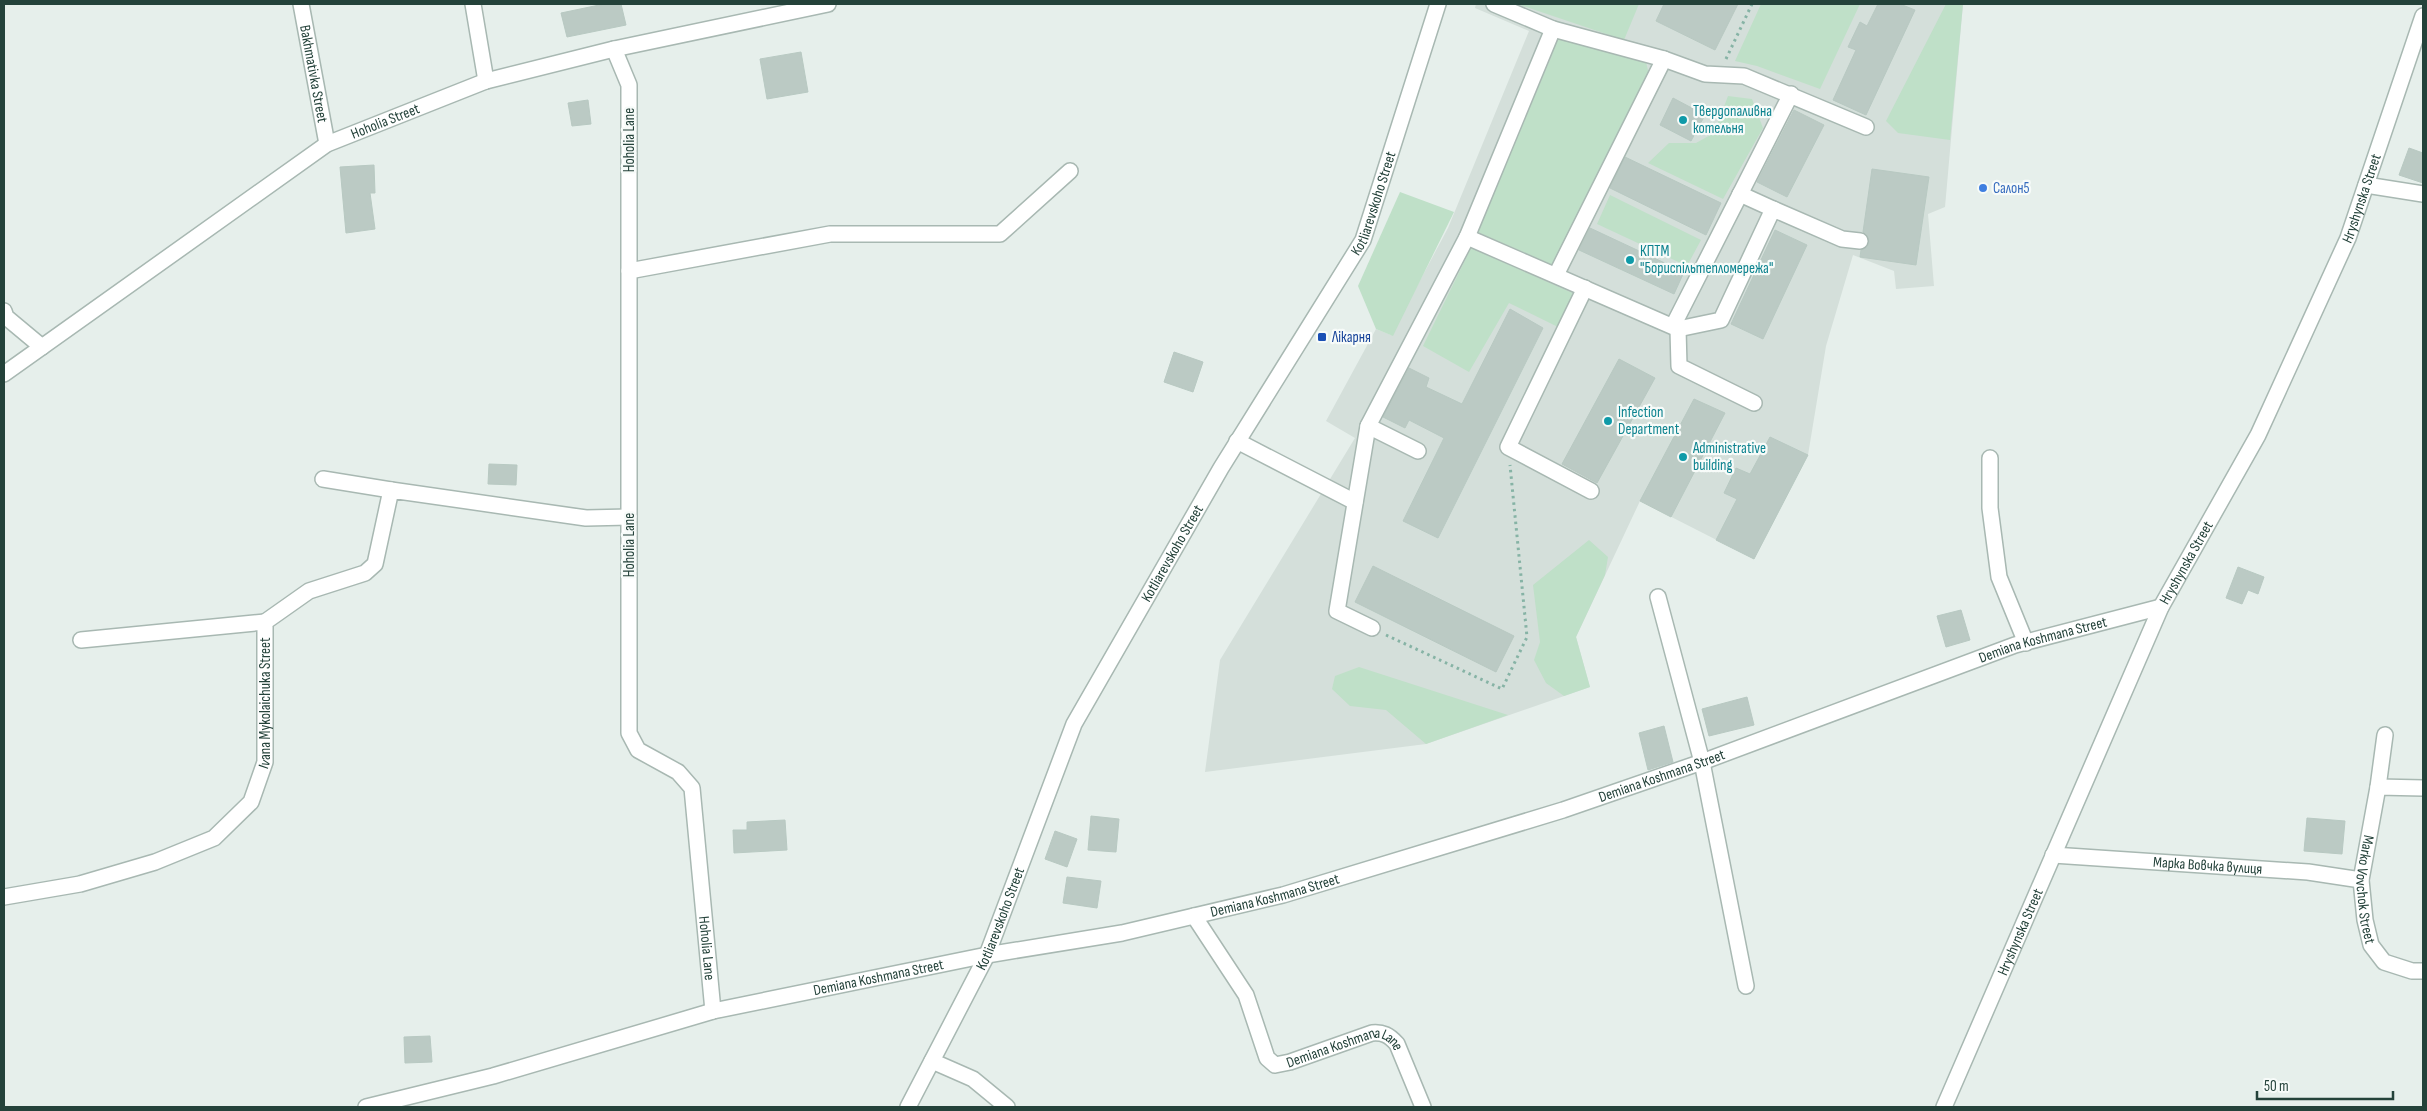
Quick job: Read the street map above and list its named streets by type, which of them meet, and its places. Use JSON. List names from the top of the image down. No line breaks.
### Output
{"streets":{"street":["Bakhmativka Street","Hoholia Street","Hoholia Lane","Hryshynska Street","Kotliarevskoho Street","Demiana Koshmana Street","Ivana Mykolaichuka Street","Марка Вовчка вулиця","Marko Vovchok Street","Demiana Koshmana Lane"]},"crossings":[["Bakhmativka Street","Hoholia Street"],["Hoholia Street","Hoholia Lane"],["Hoholia Lane","Demiana Koshmana Street"],["Hryshynska Street","Demiana Koshmana Street"],["Hryshynska Street","Марка Вовчка вулиця"],["Kotliarevskoho Street","Demiana Koshmana Street"],["Demiana Koshmana Street","Demiana Koshmana Lane"],["Марка Вовчка вулиця","Marko Vovchok Street"]],"places":{"other":["Твердопаливна котельня","Салон5","КПТМ \"Бориспільтепломережа\"","Infection Department","Administrative building"],"transit":["Лікарня"]},"scale_bar":"50 m"}
